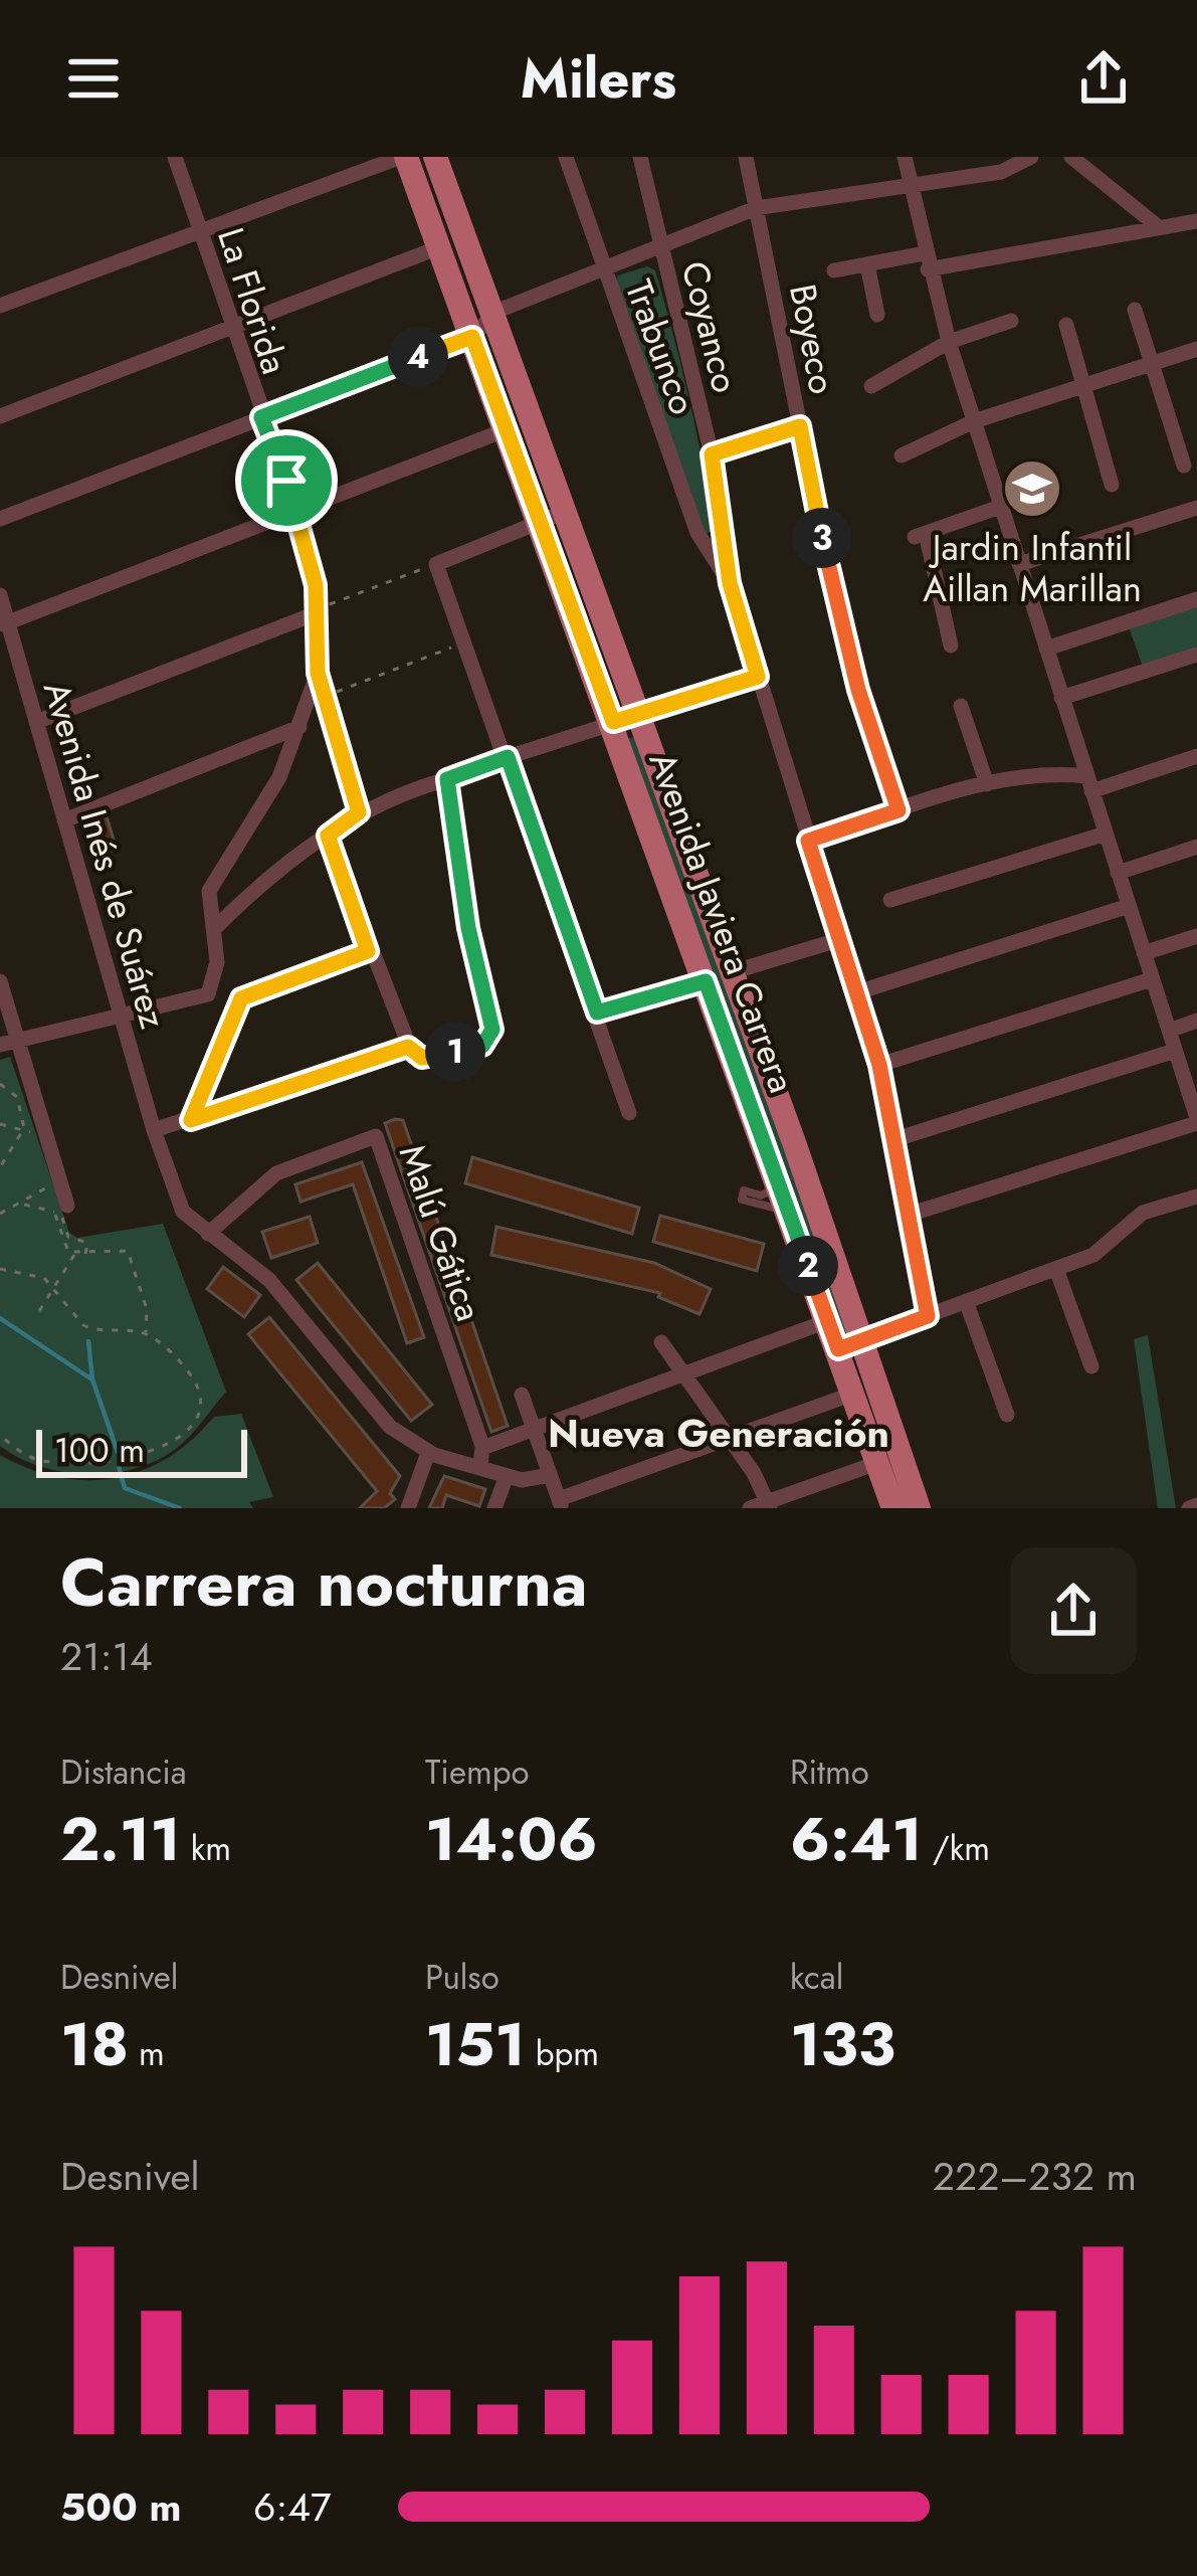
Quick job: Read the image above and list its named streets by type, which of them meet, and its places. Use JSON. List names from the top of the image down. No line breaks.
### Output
{"streets":{"main road":["Avenida Javiera Carrera"],"street":["La Florida","Coyanco","Boyeco","Trabunco","Avenida Inés de Suárez","Malú Gática"]},"crossings":[["Coyanco","Trabunco"],["Avenida Inés de Suárez","Malú Gática"]],"districts":["Nueva Generación"],"places":{"school or university":["Jardin Infantil Aillan Marillan"]},"scale_bar":"100 m","page":{"header":"Milers","pins":["4","3","1","2"],"scale":"100 m","heading":["Carrera nocturna","21:14"],"stats":[["Distancia","2.11 km"],["Tiempo","14:06"],["Ritmo","6:41 /km"],["Desnivel","18 m"],["Pulso","151 bpm"],["kcal","133"]],"chart":["Desnivel","222–232 m"],"list":[{"name":"500 m","note":"6:47"}]}}
